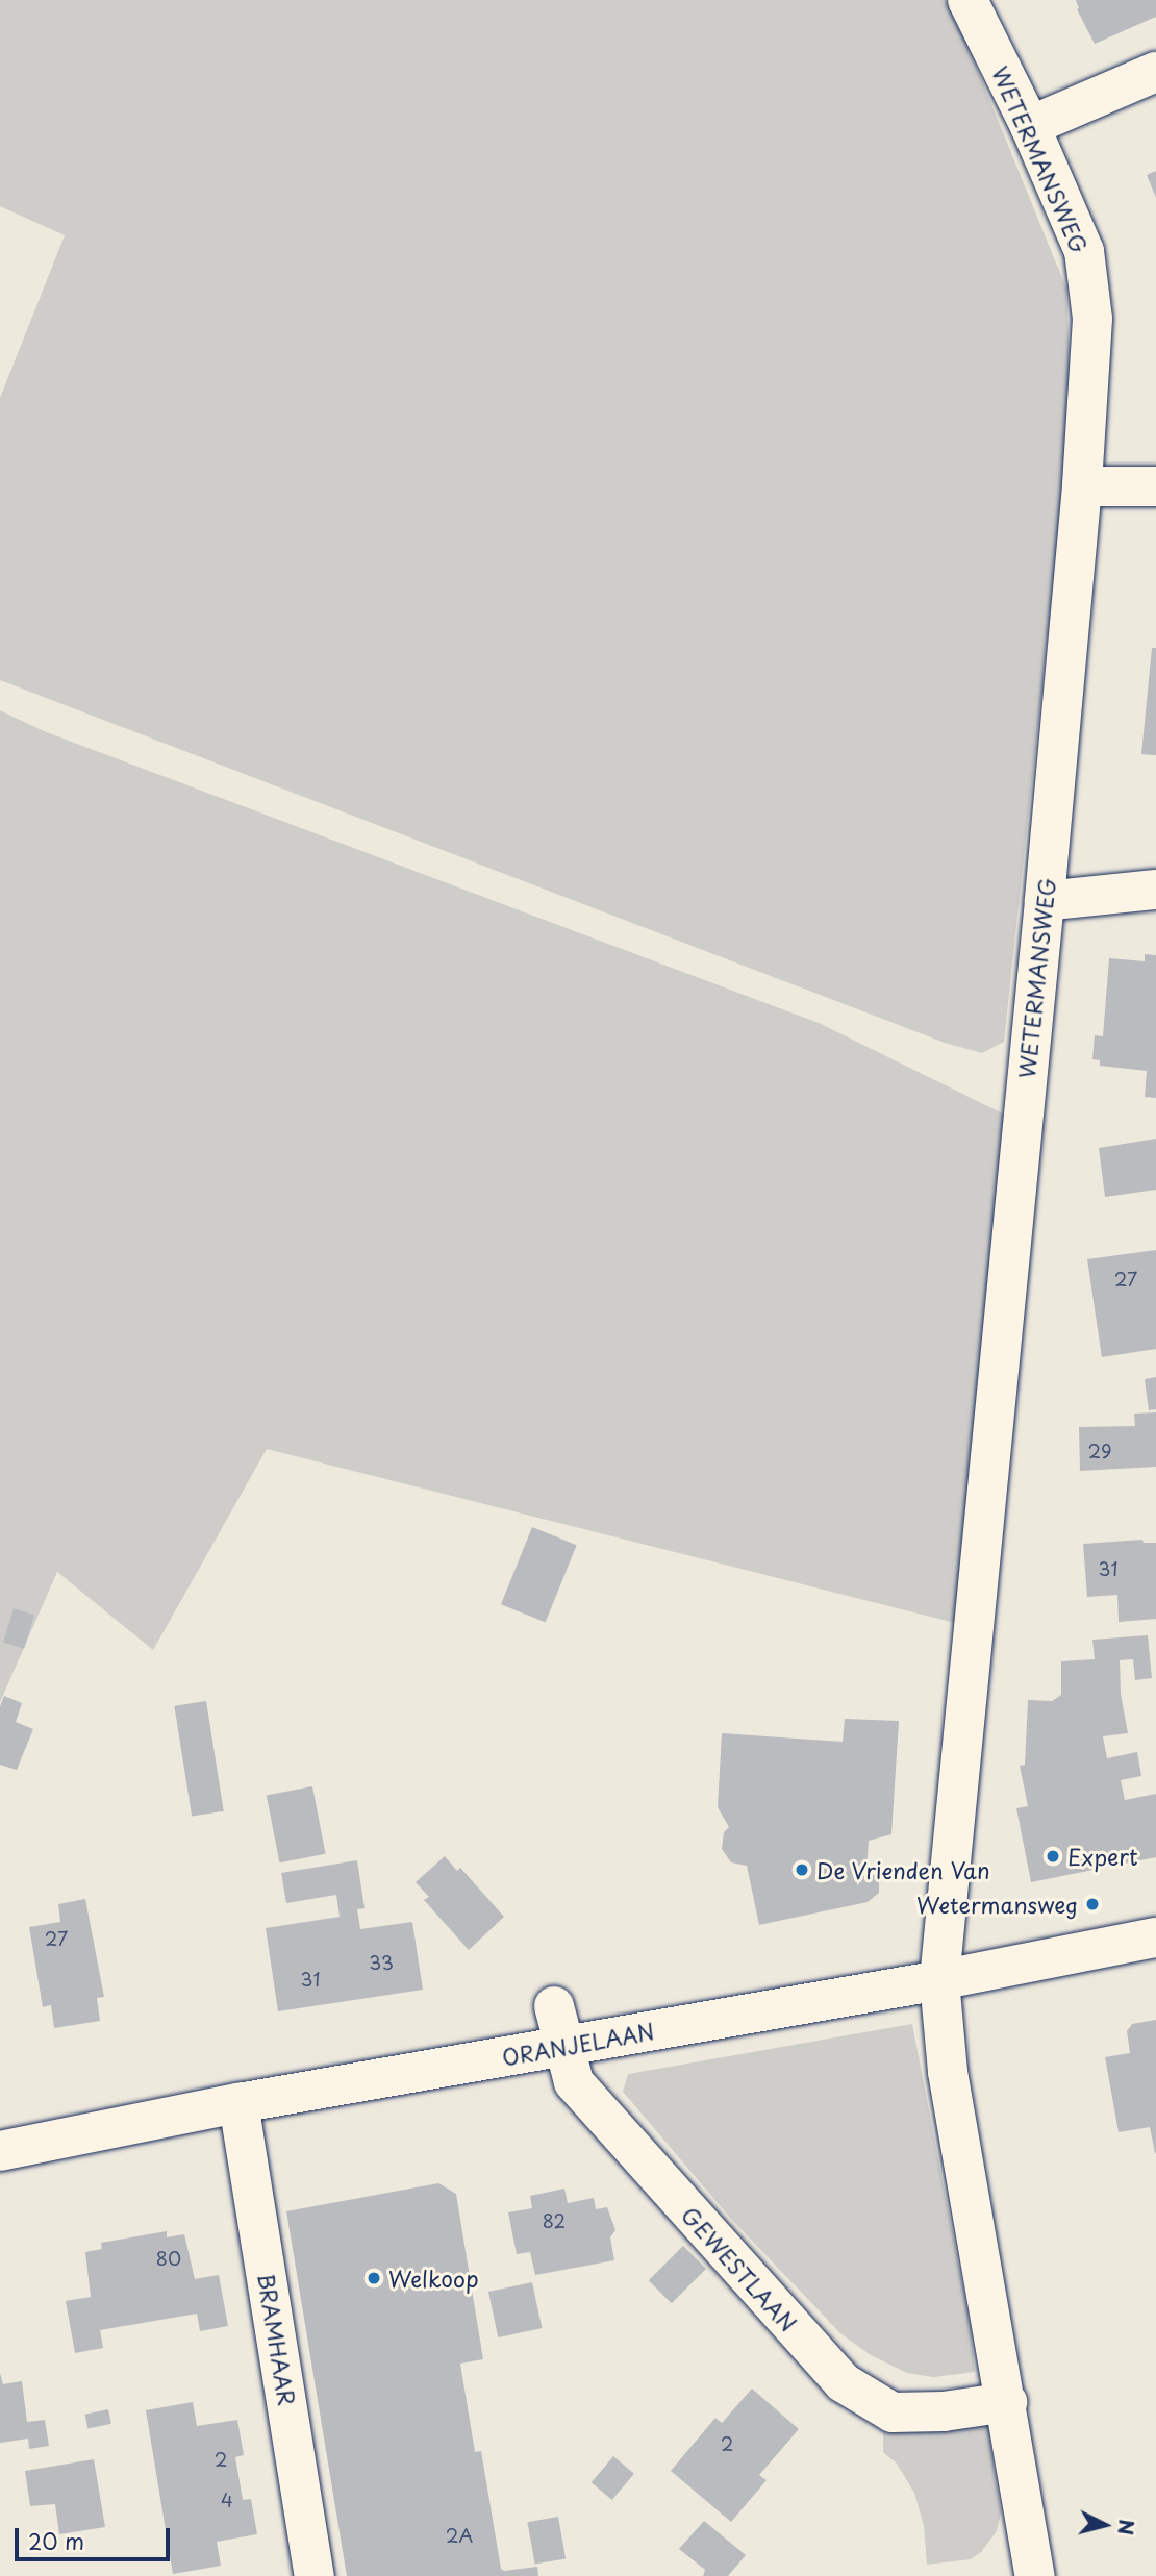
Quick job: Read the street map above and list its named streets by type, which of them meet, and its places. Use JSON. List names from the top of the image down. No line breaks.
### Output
{"streets":{"street":["WETERMANSWEG","ORANJELAAN","GEWESTLAAN","BRAMHAAR"]},"crossings":[["WETERMANSWEG","ORANJELAAN"],["ORANJELAAN","GEWESTLAAN"],["ORANJELAAN","BRAMHAAR"]],"places":["Expert","De Vrienden Van","Wetermansweg","Welkoop"],"house_numbers":["27","29","31","27","33","31","82","80","2","2","4","2A"],"scale_bar":"20 m","north":"right"}
